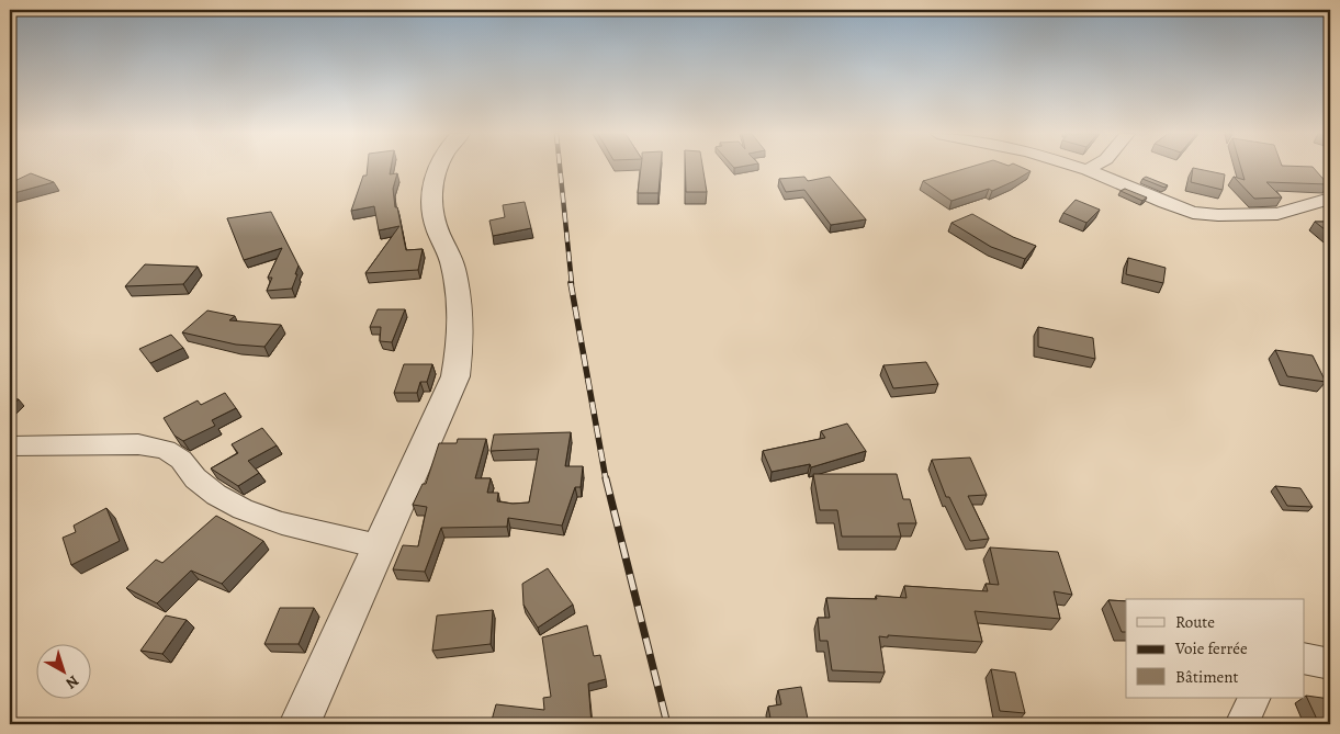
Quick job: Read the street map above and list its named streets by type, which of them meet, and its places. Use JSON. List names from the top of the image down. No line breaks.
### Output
{"legend":["Route","Voie ferrée","Bâtiment"],"north":"bottom right"}
